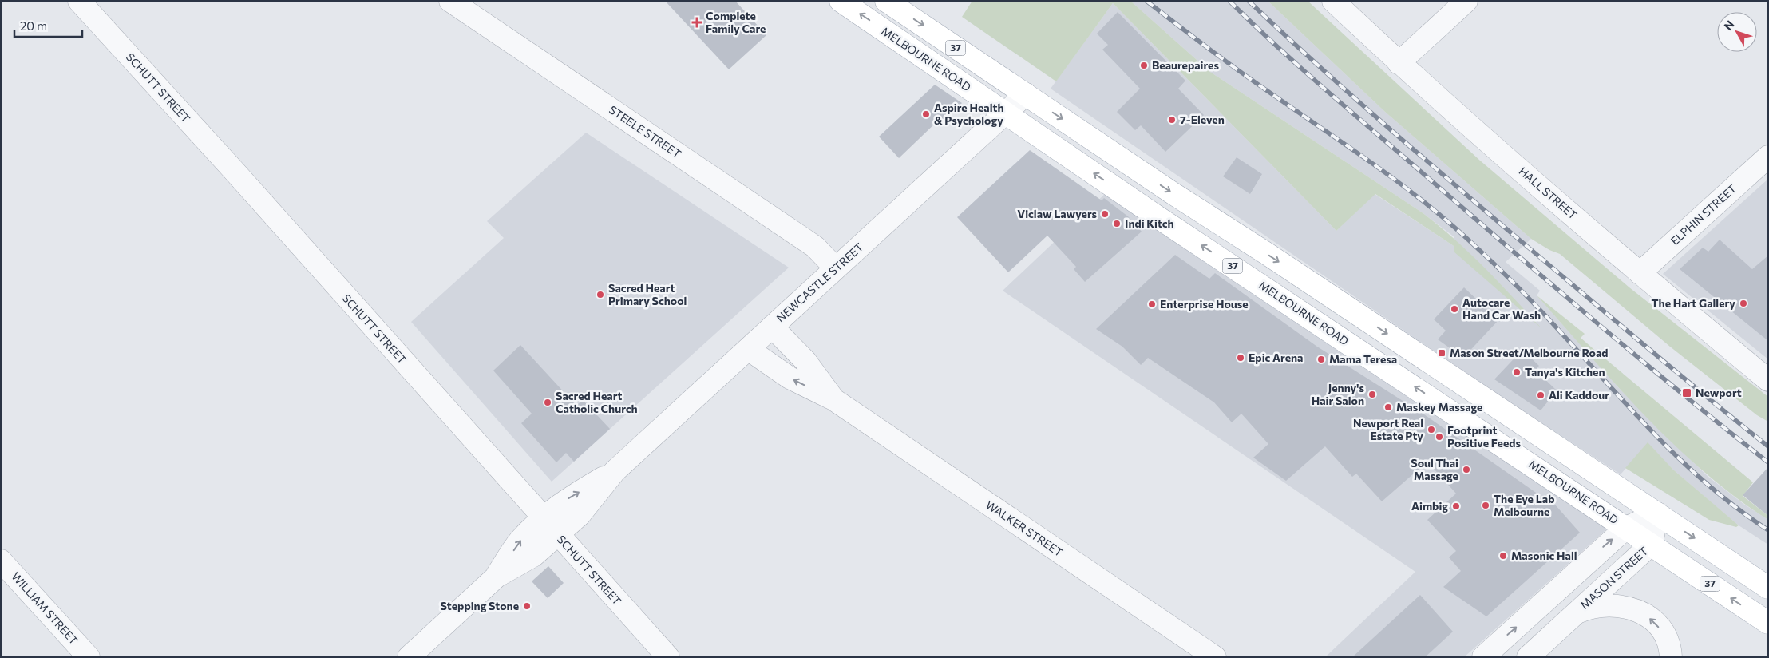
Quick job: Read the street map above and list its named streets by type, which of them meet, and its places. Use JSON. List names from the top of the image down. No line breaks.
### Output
{"streets":{"main road":["37","MELBOURNE ROAD"],"street":["SCHUTT STREET","STEELE STREET","HALL STREET","ELPHIN STREET","NEWCASTLE STREET","WALKER STREET","MASON STREET","WILLIAM STREET"]},"crossings":[["37","NEWCASTLE STREET"],["37","MASON STREET"],["MELBOURNE ROAD","NEWCASTLE STREET"],["MELBOURNE ROAD","MASON STREET"],["SCHUTT STREET","NEWCASTLE STREET"],["STEELE STREET","NEWCASTLE STREET"],["HALL STREET","ELPHIN STREET"],["NEWCASTLE STREET","WALKER STREET"]],"places":{"health":["Complete Family Care"],"other":["Beaurepaires","Aspire Health & Psychology","7-Eleven","Viclaw Lawyers","Indi Kitch","Sacred Heart Primary School","The Hart Gallery","Enterprise House","Autocare Hand Car Wash","Epic Arena","Mama Teresa","Tanya's Kitchen","Jenny's Hair Salon","Ali Kaddour","Sacred Heart Catholic Church","Maskey Massage","Newport Real Estate Pty","Footprint Positive Feeds","Soul Thai Massage","The Eye Lab Melbourne","Aimbig","Masonic Hall","Stepping Stone"],"transit":["Mason Street/Melbourne Road","Newport"]},"scale_bar":"20 m","north":"top left"}
